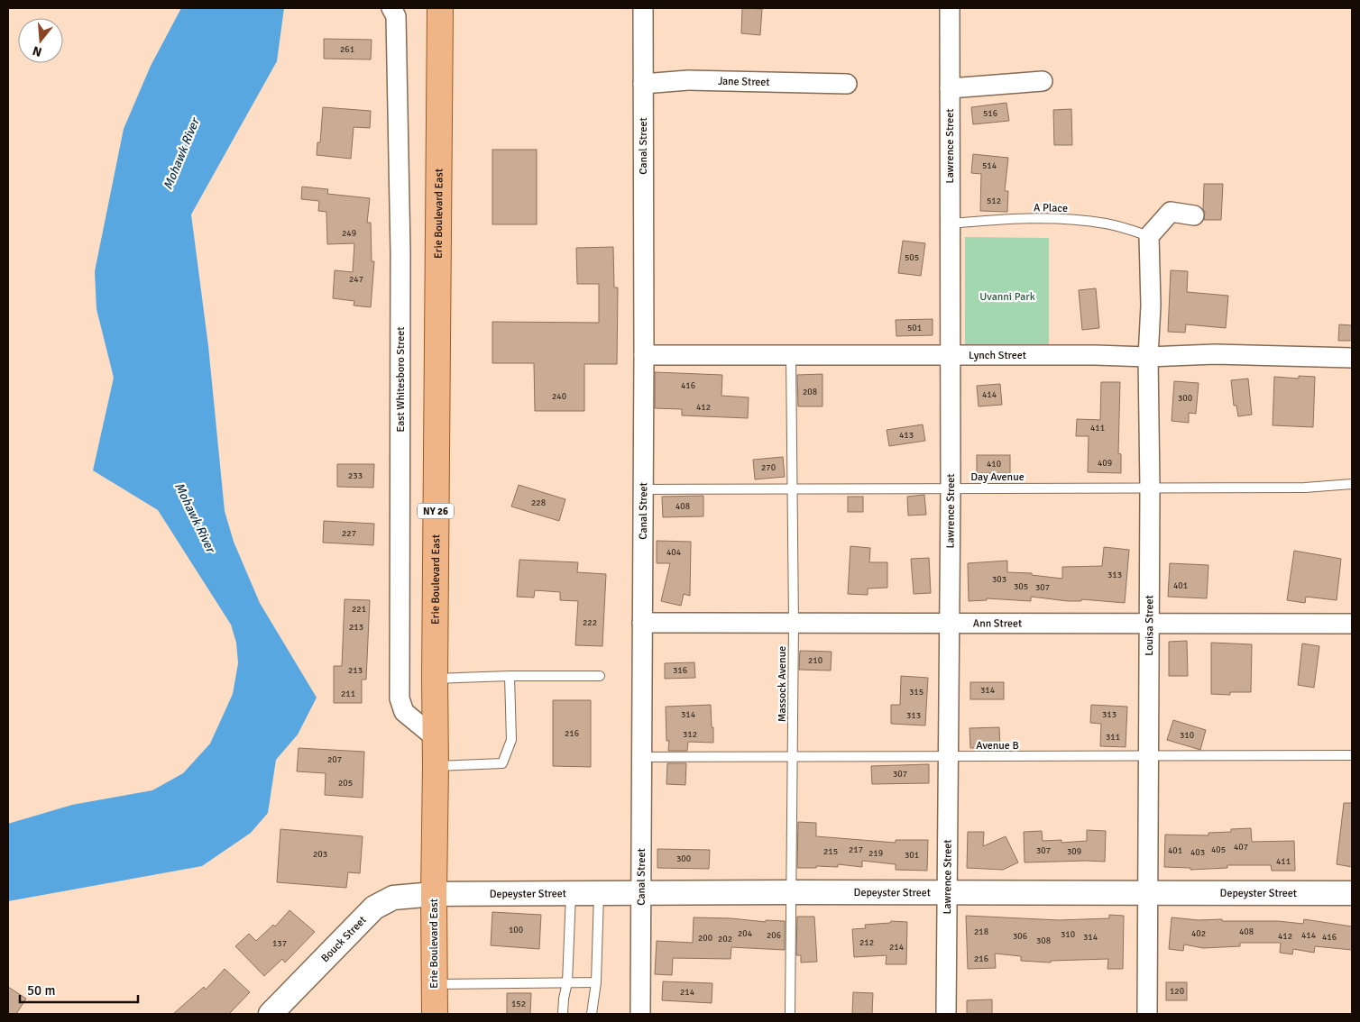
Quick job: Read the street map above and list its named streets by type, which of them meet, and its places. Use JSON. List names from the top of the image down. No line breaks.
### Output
{"streets":{"main road":["Erie Boulevard East","NY 26"],"street":["Jane Street","Canal Street","Lawrence Street","Lynch Street","East Whitesboro Street","Ann Street","Louisa Street","Depeyster Street","Bouck Street"],"lane":["A Place","Day Avenue","Massock Avenue","Avenue B"]},"crossings":[["Jane Street","Canal Street"],["Canal Street","Lynch Street"],["Canal Street","Day Avenue"],["Canal Street","Ann Street"],["Canal Street","Avenue B"],["Canal Street","Depeyster Street"],["Lawrence Street","A Place"],["Lawrence Street","Lynch Street"],["Lawrence Street","Day Avenue"],["Lawrence Street","Ann Street"],["Lawrence Street","Avenue B"],["Lawrence Street","Depeyster Street"],["A Place","Louisa Street"],["Erie Boulevard East","East Whitesboro Street"],["Erie Boulevard East","Depeyster Street"],["Erie Boulevard East","Bouck Street"],["Lynch Street","Louisa Street"],["Lynch Street","Massock Avenue"],["Day Avenue","Louisa Street"],["Day Avenue","Massock Avenue"],["Ann Street","Louisa Street"],["Ann Street","Massock Avenue"],["Louisa Street","Avenue B"],["Louisa Street","Depeyster Street"],["Massock Avenue","Avenue B"],["Massock Avenue","Depeyster Street"],["Depeyster Street","Bouck Street"]],"water":["Mohawk River"],"parks":["Uvanni Park"],"house_numbers":["261","516","514","512","249","505","247","501","416","208","414","240","300","412","411","413","409","410","270","233","228","408","227","404","313","303","401","305","307","221","222","213","210","213","316","314","315","211","314","313","313","216","312","310","311","207","307","205","407","217","405","307","401","215","309","403","219","203","301","300","411","100","218","408","204","402","310","206","414","306","412","314","416","200","202","308","212","137","214","216","120","214","152"],"scale_bar":"50 m","north":"bottom"}
